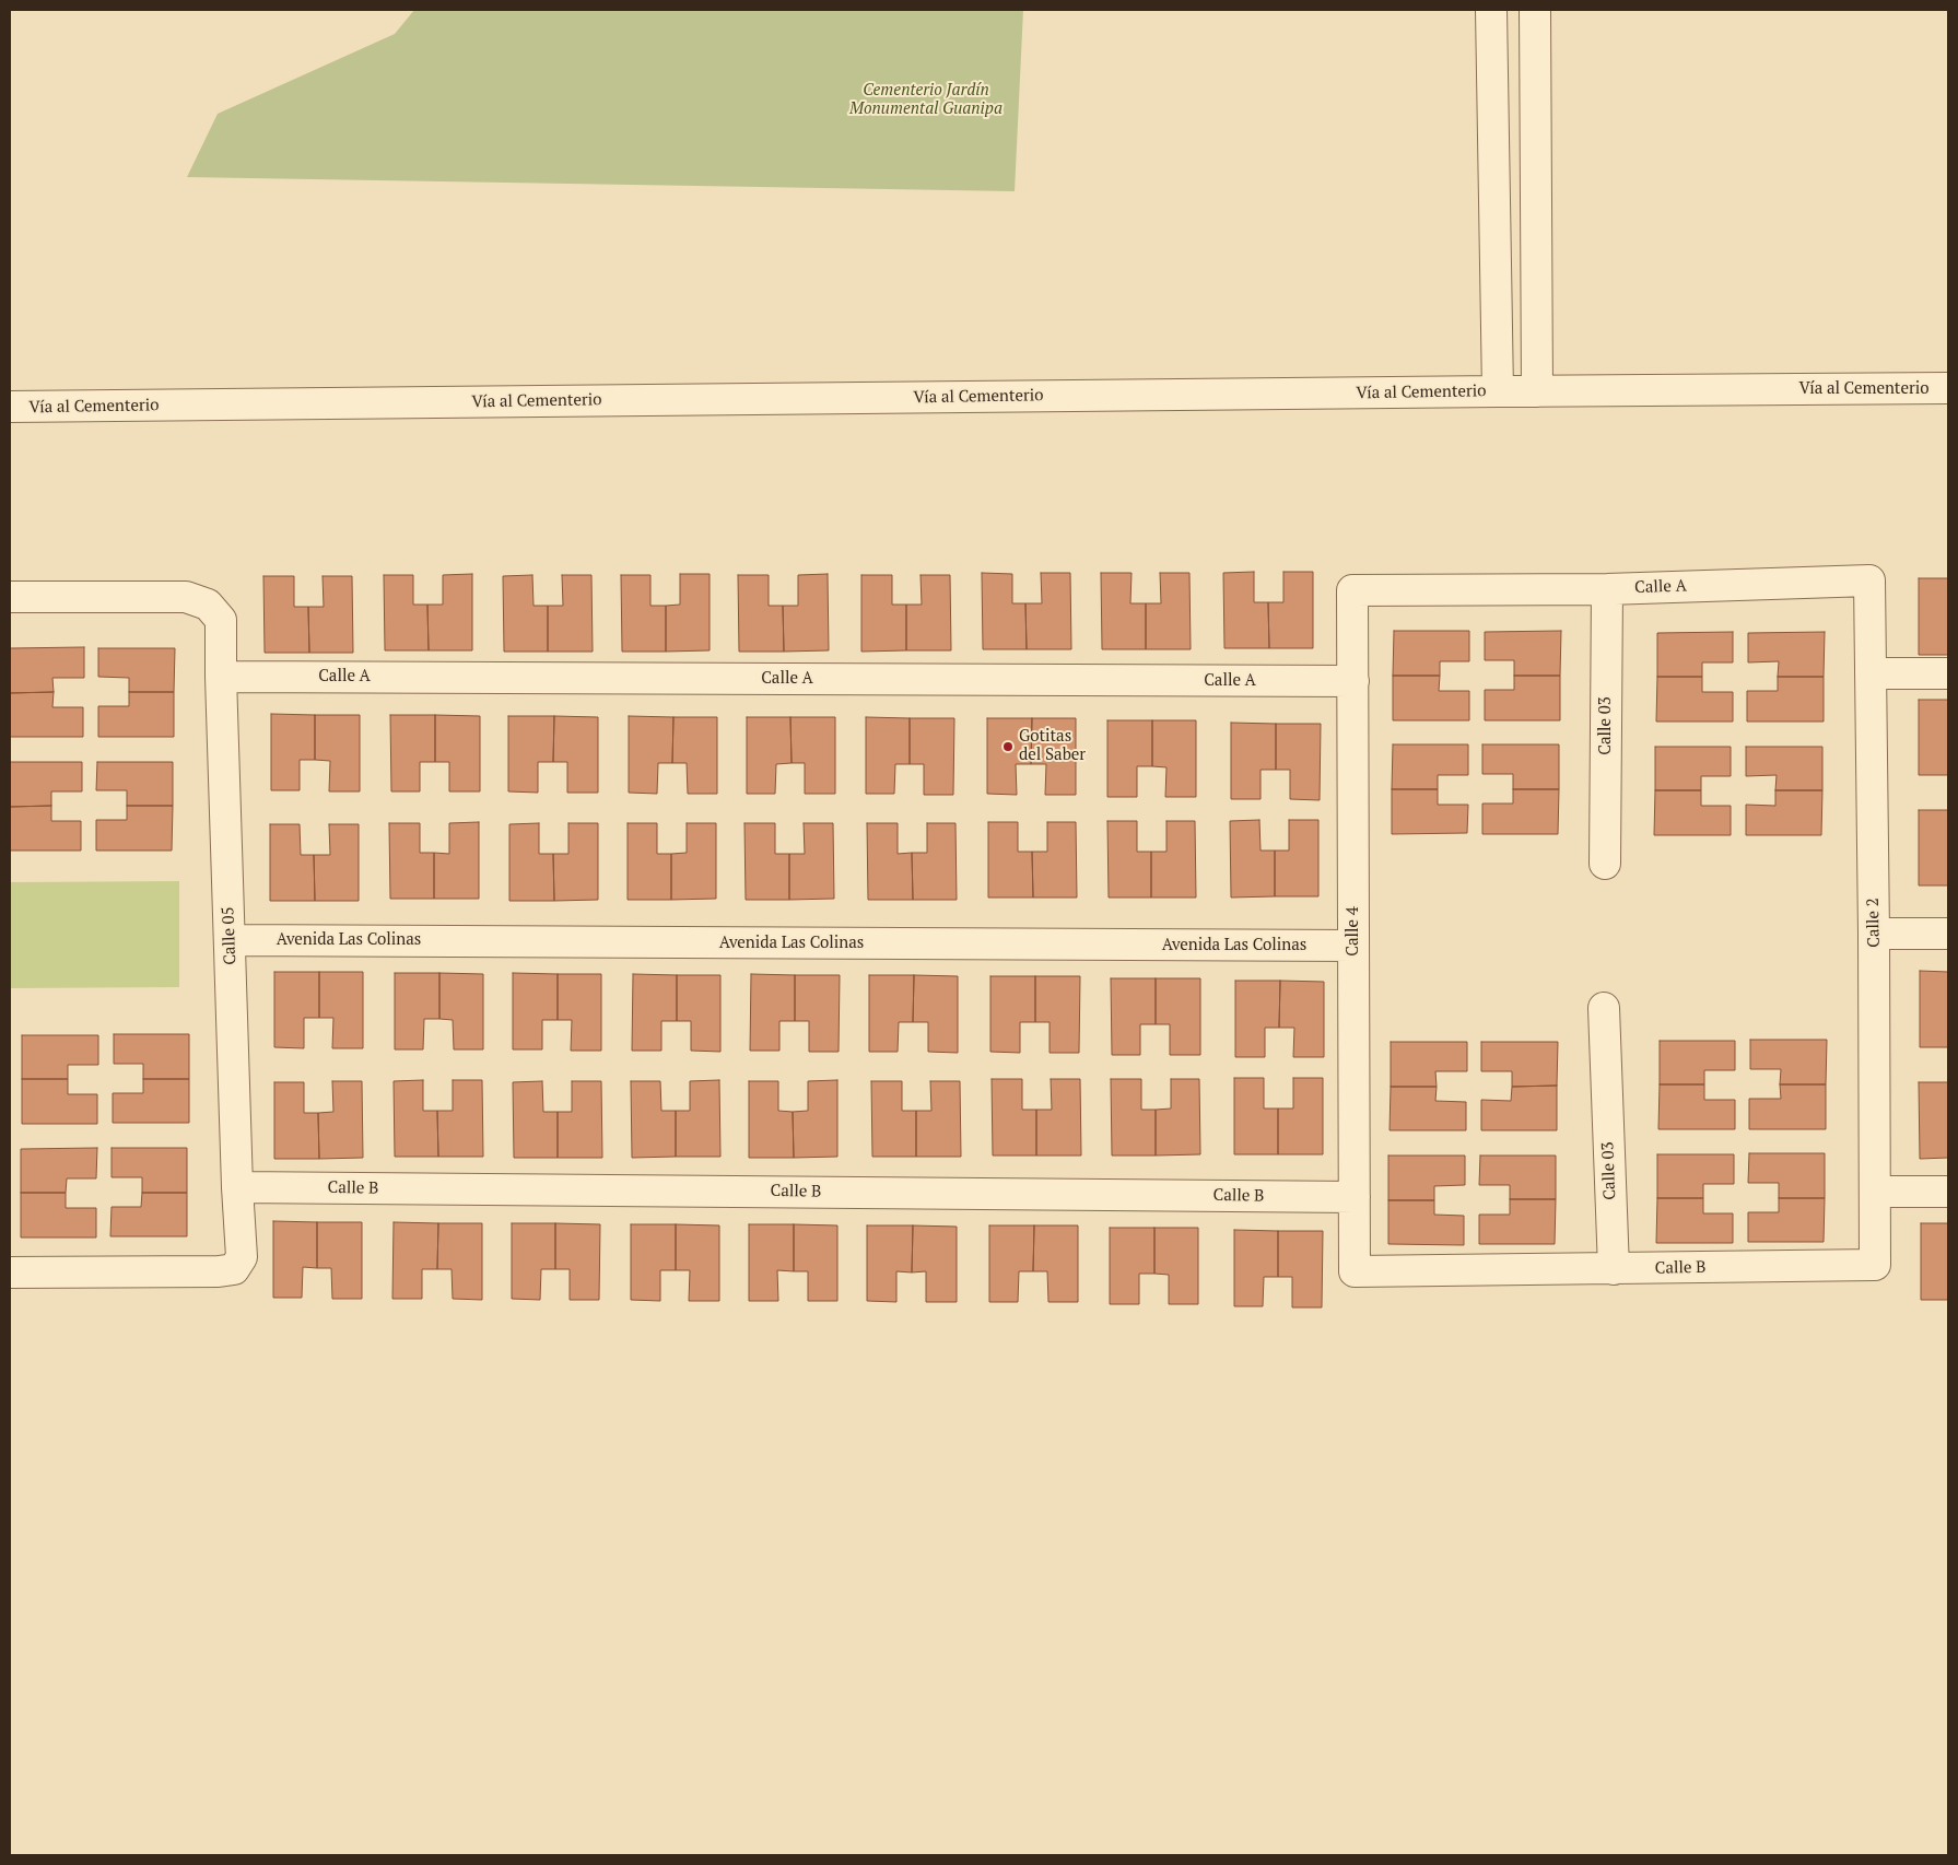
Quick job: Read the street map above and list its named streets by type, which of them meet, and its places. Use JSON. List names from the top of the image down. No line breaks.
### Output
{"streets":{"street":["Vía al Cementerio","Calle A","Calle 03","Calle 2","Calle 4","Calle 05","Avenida Las Colinas","Calle B"]},"crossings":[["Calle A","Calle 03"],["Calle A","Calle 2"],["Calle A","Calle 4"],["Calle A","Calle 05"],["Calle 03","Calle B"],["Calle 2","Calle B"],["Calle 4","Avenida Las Colinas"],["Calle 4","Calle B"],["Calle 05","Avenida Las Colinas"],["Calle 05","Calle B"]],"parks":["Cementerio Jardín Monumental Guanipa"],"places":["Gotitas del Saber"]}
